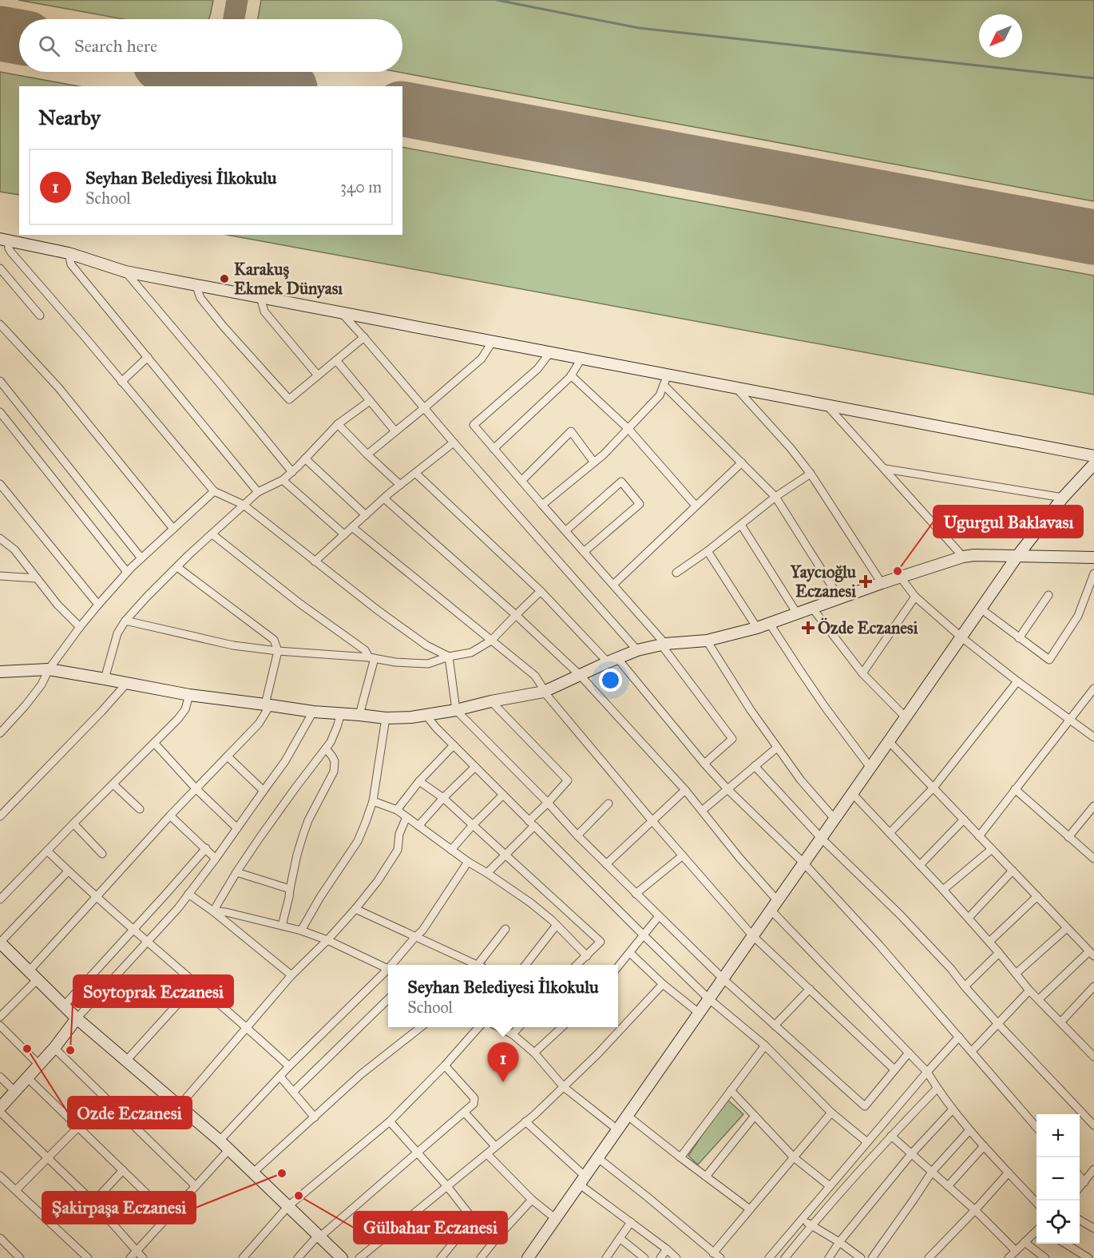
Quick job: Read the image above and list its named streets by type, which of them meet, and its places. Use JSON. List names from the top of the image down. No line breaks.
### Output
{"places":{"other":["Karakuş Ekmek Dünyası","Ugurgul Baklavası","Ozde Eczanesi","Soytoprak Eczanesi","Şakirpaşa Eczanesi","Gülbahar Eczanesi"],"health":["Yaycıoğlu Eczanesi","Özde Eczanesi"]},"north":"bottom left","page":{"search":"Search here","heading":"Nearby","list":[{"mark":"1","name":"Seyhan Belediyesi İlkokulu","note":"School","value":"340 m"}],"popup":["Seyhan Belediyesi İlkokulu","School"],"pins":"1","map_buttons":["+","−"]}}
